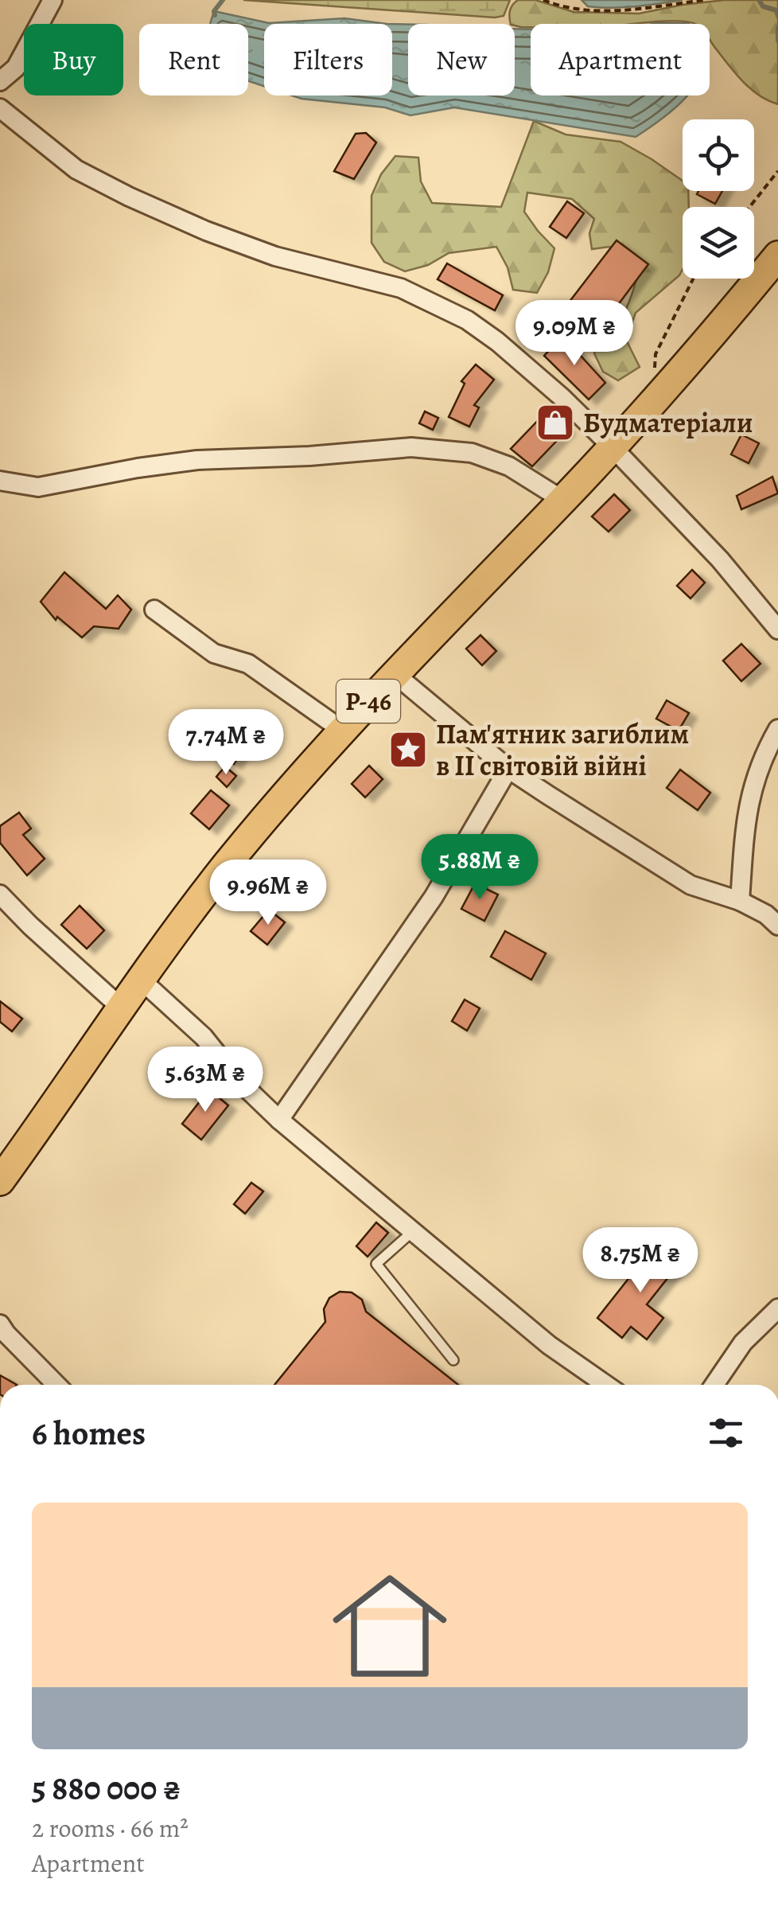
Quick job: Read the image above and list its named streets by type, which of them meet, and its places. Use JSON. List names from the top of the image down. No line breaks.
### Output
{"streets":{"main road":["Р-46"]},"places":{"shop":["Будматеріали"],"place":["Пам'ятник загиблим в II світовій війні"]},"page":{"chip":["Buy","Rent","Filters","New","Apartment"],"price":["9.09M ₴","7.74M ₴","5.88M ₴","9.96M ₴","5.63M ₴","8.75M ₴"],"heading":"6 homes","list":[{"name":"5 880 000 ₴","note":"2 rooms · 66 m² · Apartment"}]}}
